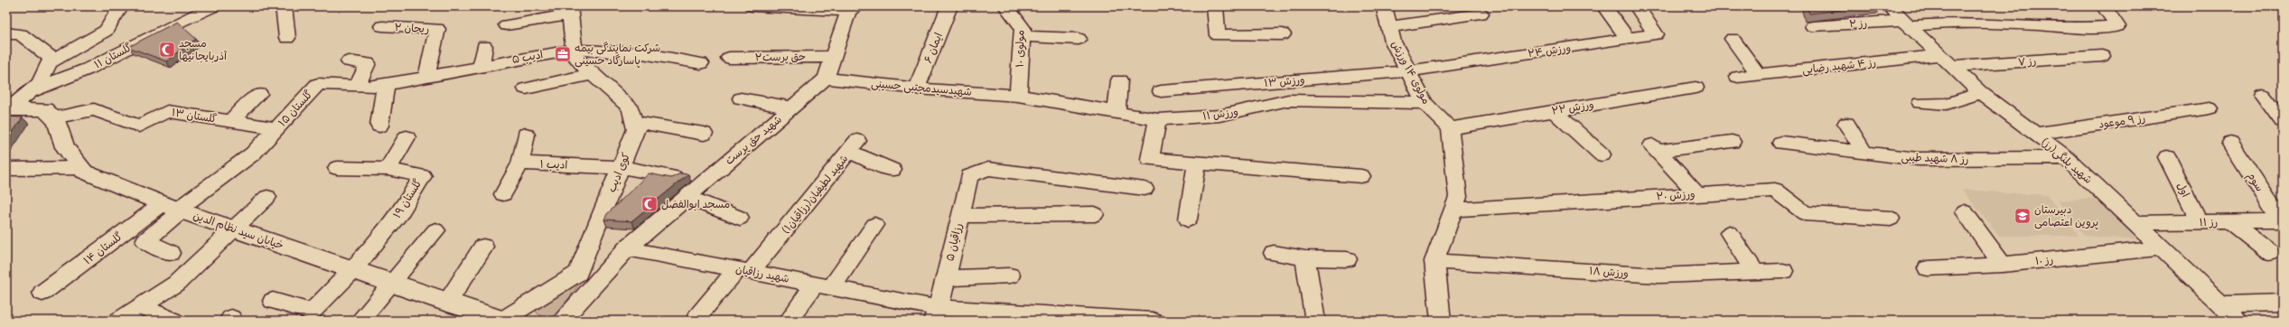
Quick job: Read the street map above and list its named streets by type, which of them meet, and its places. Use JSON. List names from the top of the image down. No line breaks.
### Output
{"streets":{"main road":["خیابان سید نظام الدین"],"street":["رز ۲","ریحان ۲","ایمان ۶","مولوی ۱۰","ورزش ۲۴","گلستان ۱۱","ادیب ۵","حق پرست۲","رز ۷","رز ۴ شهید رضایی","مولوی ۱۴ ورزش","ورزش ۱۳","شهیدسیدمجتبی حسینی","ورزش ۲۲","گلستان ۱۵","ورزش ۱۱","گلستان ۱۳","رز ۹ موعود","شهید حق پرست","رز ۸ شهید طیبی","شهید پلنگی(رز)","ادیب ۱","کوی ادیب","سوم","اول","شهید لطیفیان(رزاقیان۱)","ورزش ۲۰","گلستان ۱۹","رز ۱۱","رزاقیان ۵","گلستان ۱۴","رز ۱۰","ورزش ۱۸","شهید رزاقیان"]},"crossings":[["رز ۲","شهید پلنگی(رز)"],["ریحان ۲","گلستان ۱۵"],["ایمان ۶","شهیدسیدمجتبی حسینی"],["مولوی ۱۰","شهیدسیدمجتبی حسینی"],["مولوی ۱۰","ورزش ۱۱"],["ورزش ۲۴","مولوی ۱۴ ورزش"],["ورزش ۲۴","ورزش ۱۳"],["ادیب ۵","گلستان ۱۵"],["ادیب ۵","کوی ادیب"],["رز ۷","رز ۴ شهید رضایی"],["رز ۷","شهید پلنگی(رز)"],["رز ۴ شهید رضایی","شهید پلنگی(رز)"],["مولوی ۱۴ ورزش","ورزش ۱۳"],["مولوی ۱۴ ورزش","ورزش ۲۲"],["مولوی ۱۴ ورزش","ورزش ۱۱"],["شهیدسیدمجتبی حسینی","ورزش ۱۱"],["شهیدسیدمجتبی حسینی","شهید حق پرست"],["گلستان ۱۵","گلستان ۱۳"],["گلستان ۱۵","خیابان سید نظام الدین"],["گلستان ۱۵","گلستان ۱۴"],["گلستان ۱۳","خیابان سید نظام الدین"],["رز ۹ موعود","شهید پلنگی(رز)"],["شهید حق پرست","شهید رزاقیان"],["رز ۸ شهید طیبی","شهید پلنگی(رز)"],["شهید پلنگی(رز)","رز ۱۱"],["شهید پلنگی(رز)","رز ۱۰"],["ادیب ۱","کوی ادیب"],["سوم","رز ۱۱"],["اول","رز ۱۱"],["شهید لطیفیان(رزاقیان۱)","شهید رزاقیان"],["گلستان ۱۹","خیابان سید نظام الدین"],["خیابان سید نظام الدین","گلستان ۱۴"],["رزاقیان ۵","شهید رزاقیان"]],"places":{"mosque":["مسجد آذربایجانیها","مسجد ابوالفضل"],"office":["شرکت نمایندگی بیمه پاسارگاد حسینی"],"school or university":["دبیرستان پروین اعتصامی"]}}
